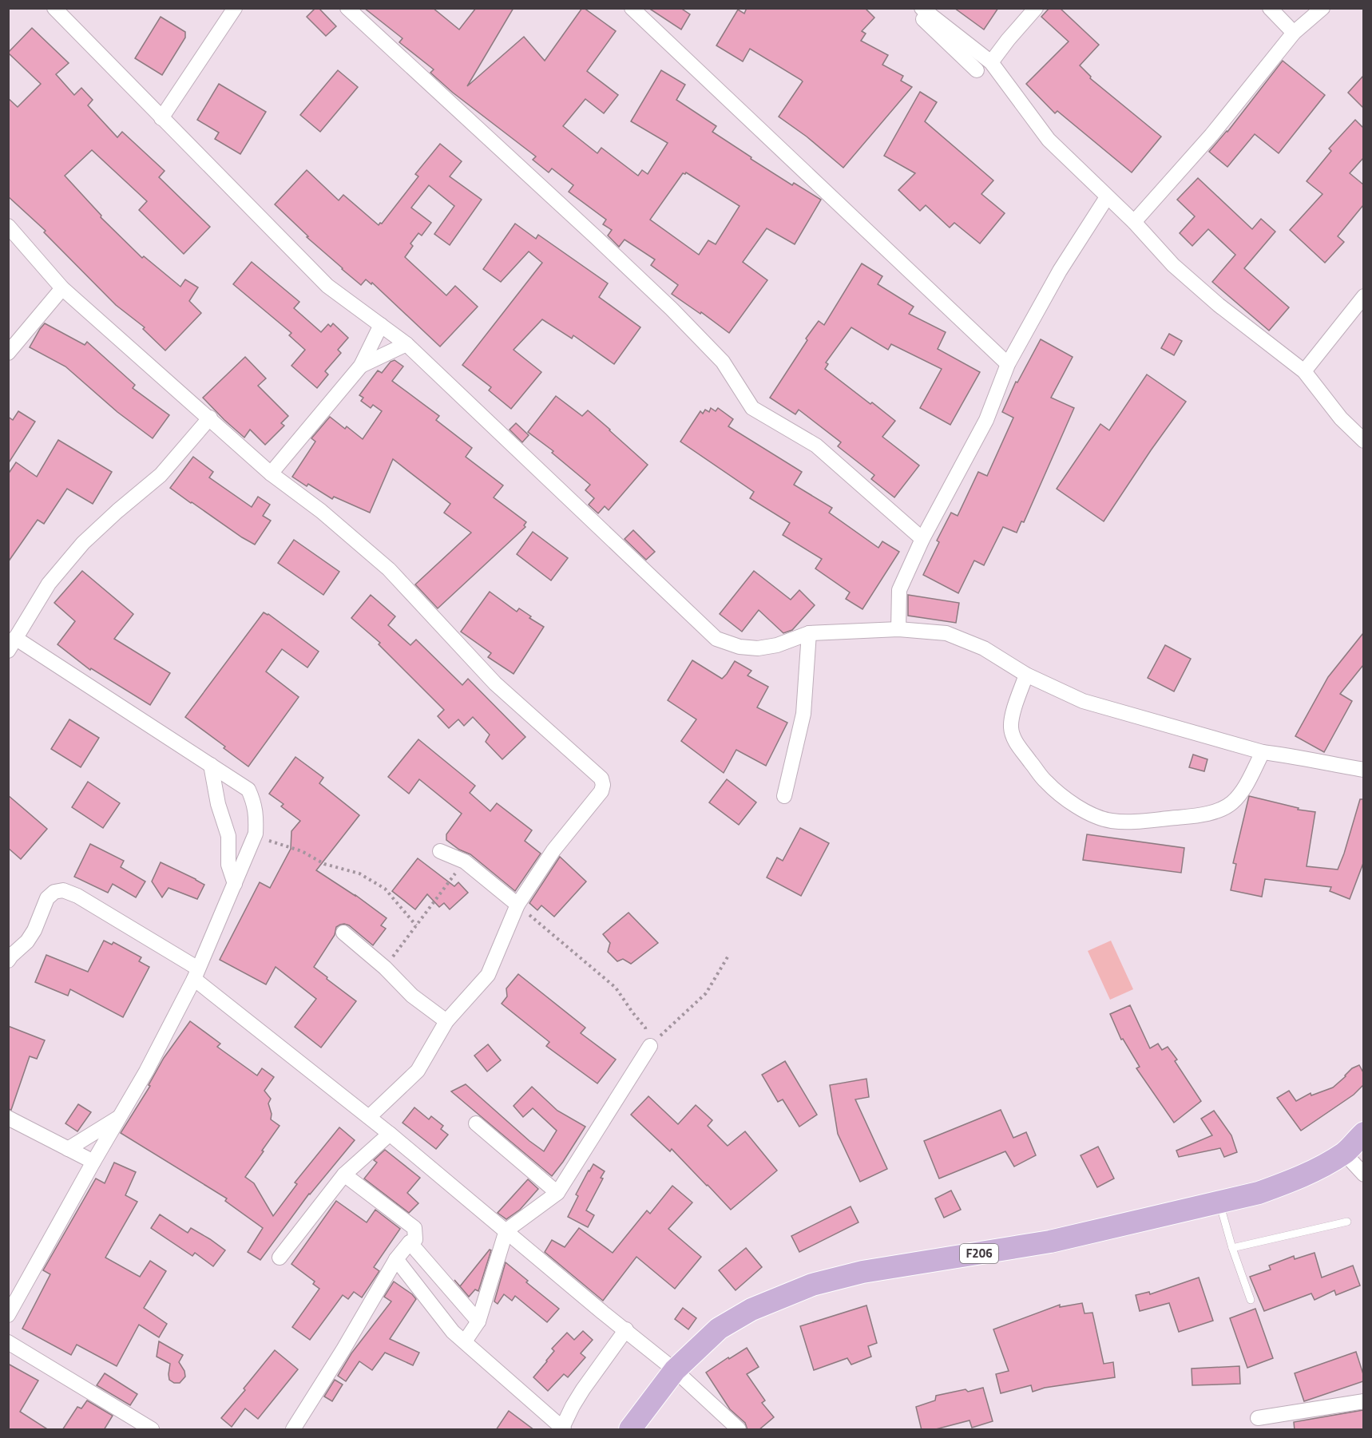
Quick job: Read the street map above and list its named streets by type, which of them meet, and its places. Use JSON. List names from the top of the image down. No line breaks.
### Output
{"streets":{"main road":["F206"]}}
